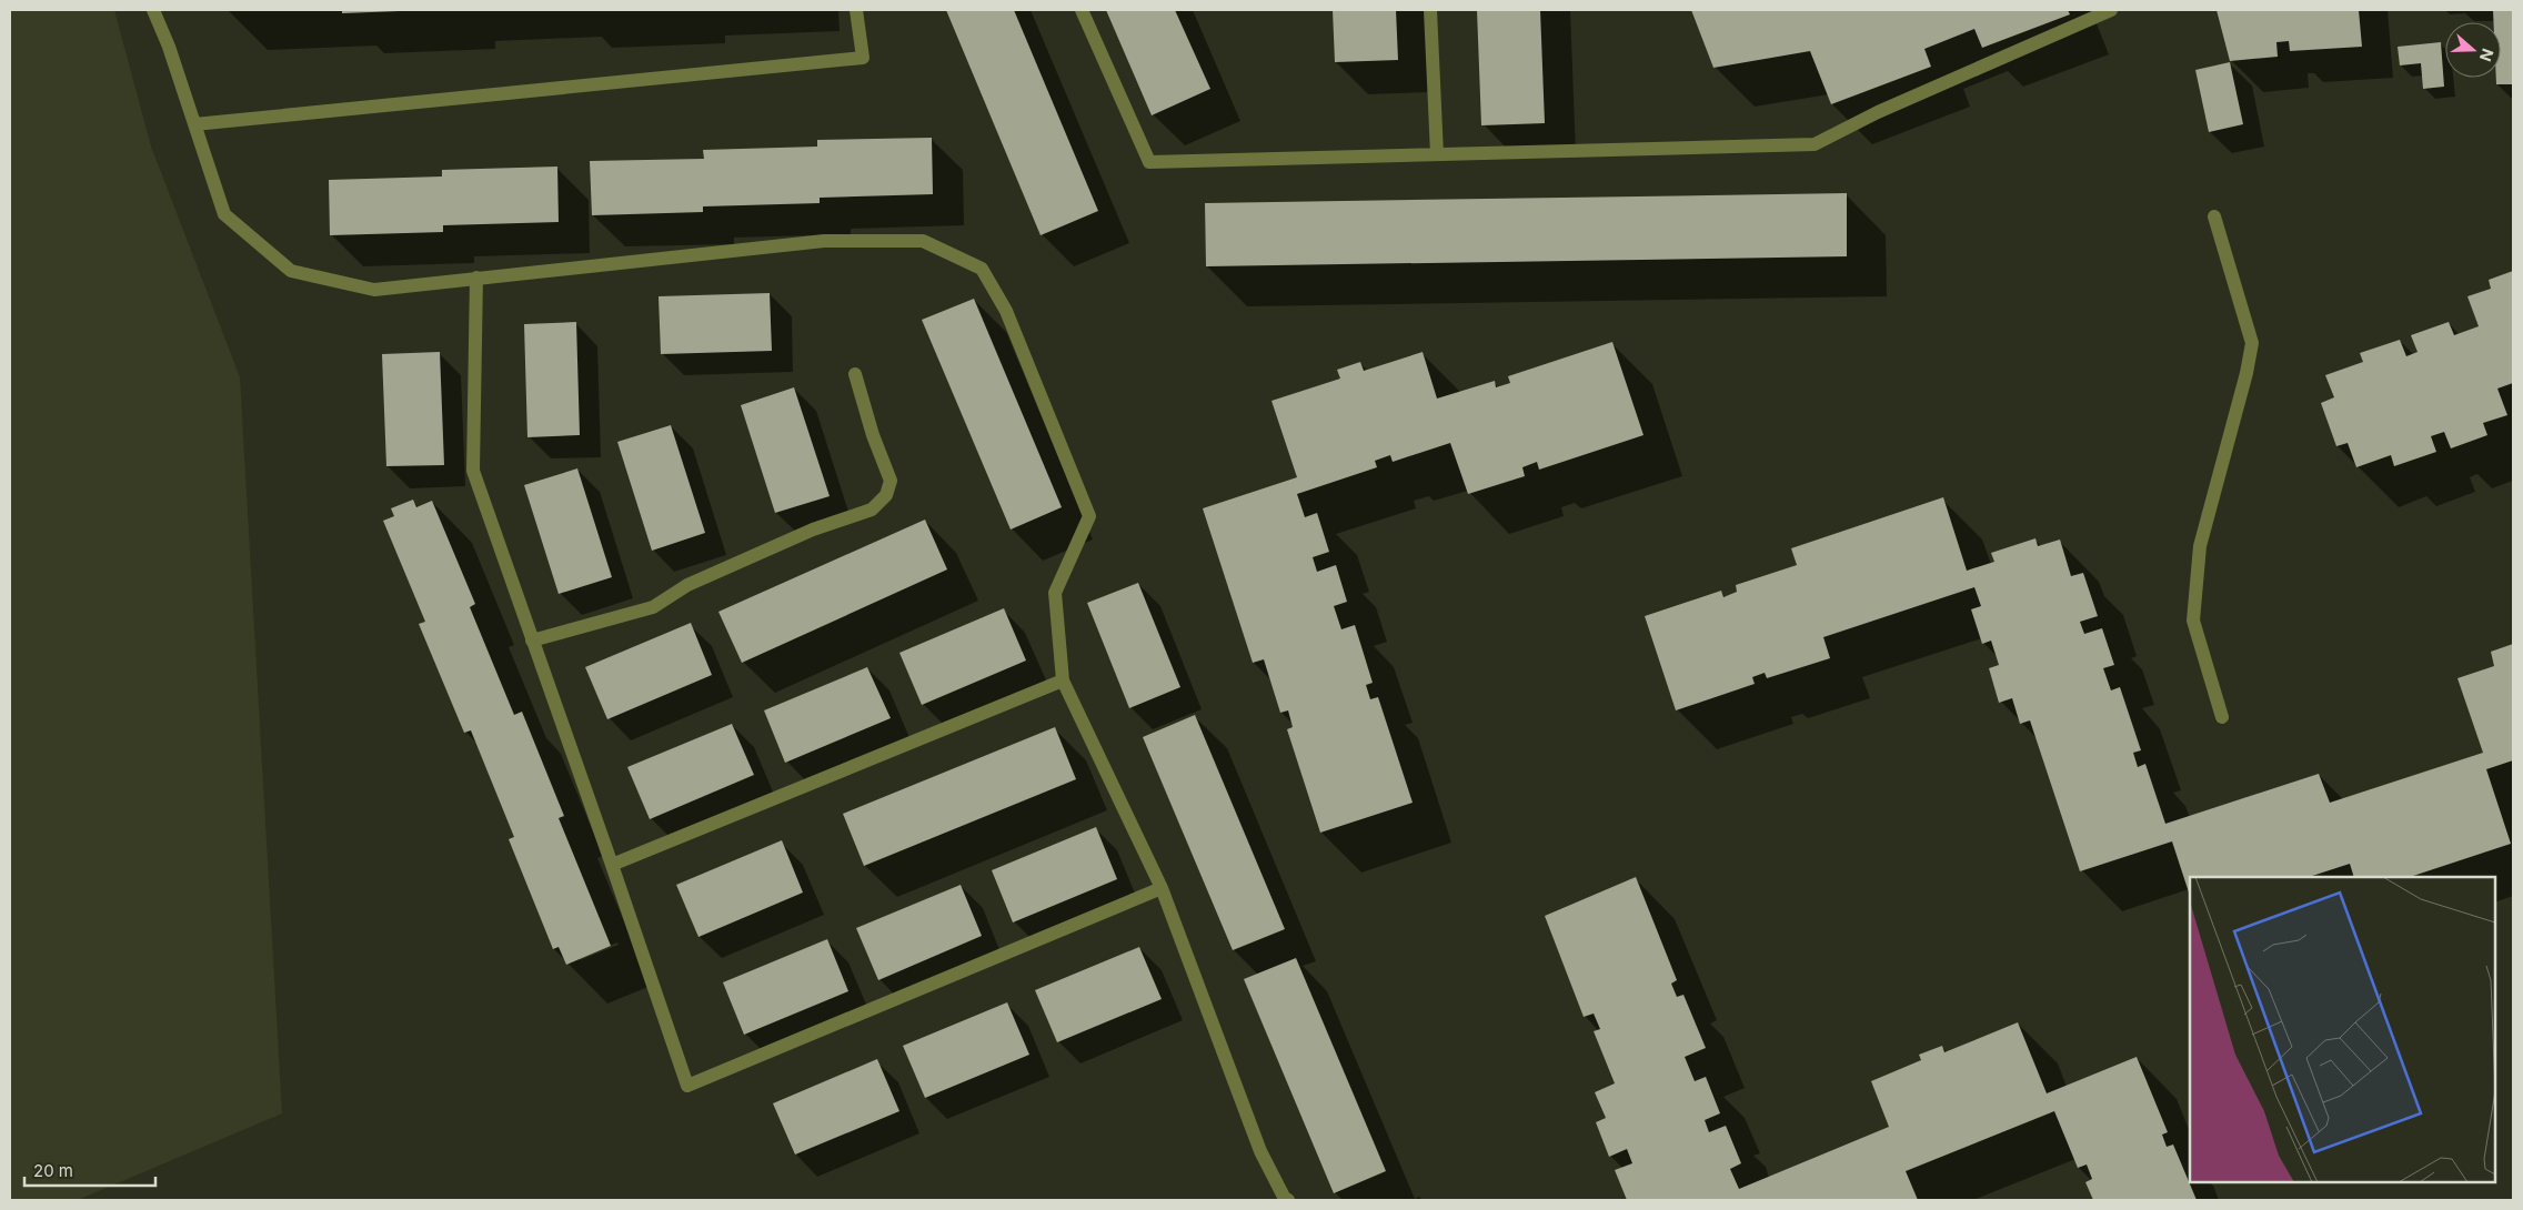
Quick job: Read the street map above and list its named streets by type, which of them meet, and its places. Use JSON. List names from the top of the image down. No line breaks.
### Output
{"scale_bar":"20 m","north":"right"}
